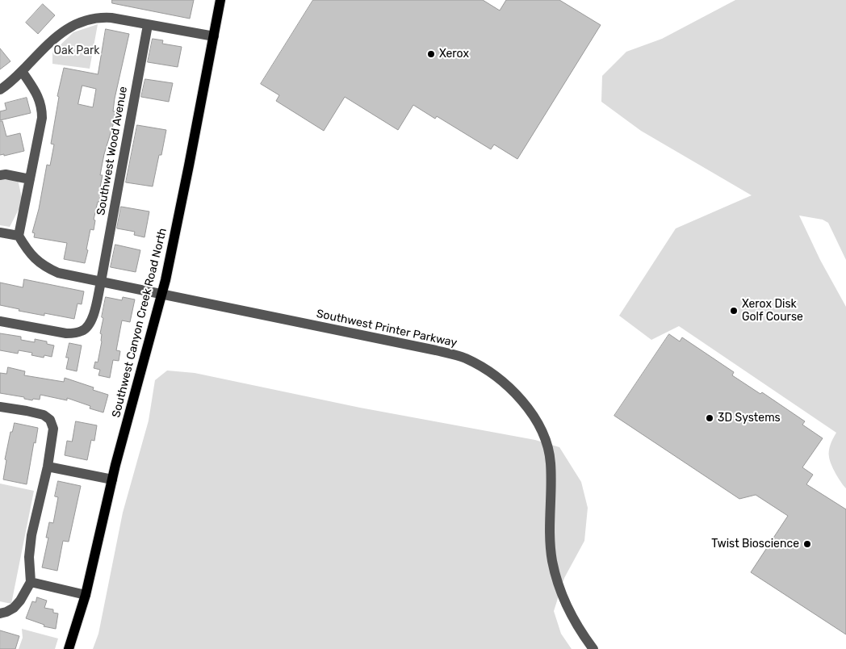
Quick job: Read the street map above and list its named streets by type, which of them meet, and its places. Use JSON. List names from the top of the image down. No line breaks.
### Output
{"streets":{"main road":["Southwest Canyon Creek Road North"],"street":["Southwest Wood Avenue","Southwest Printer Parkway"]},"crossings":[["Southwest Wood Avenue","Southwest Printer Parkway"],["Southwest Canyon Creek Road North","Southwest Printer Parkway"]],"parks":["Oak Park"],"places":["Xerox","Xerox Disk Golf Course","3D Systems","Twist Bioscience"]}
